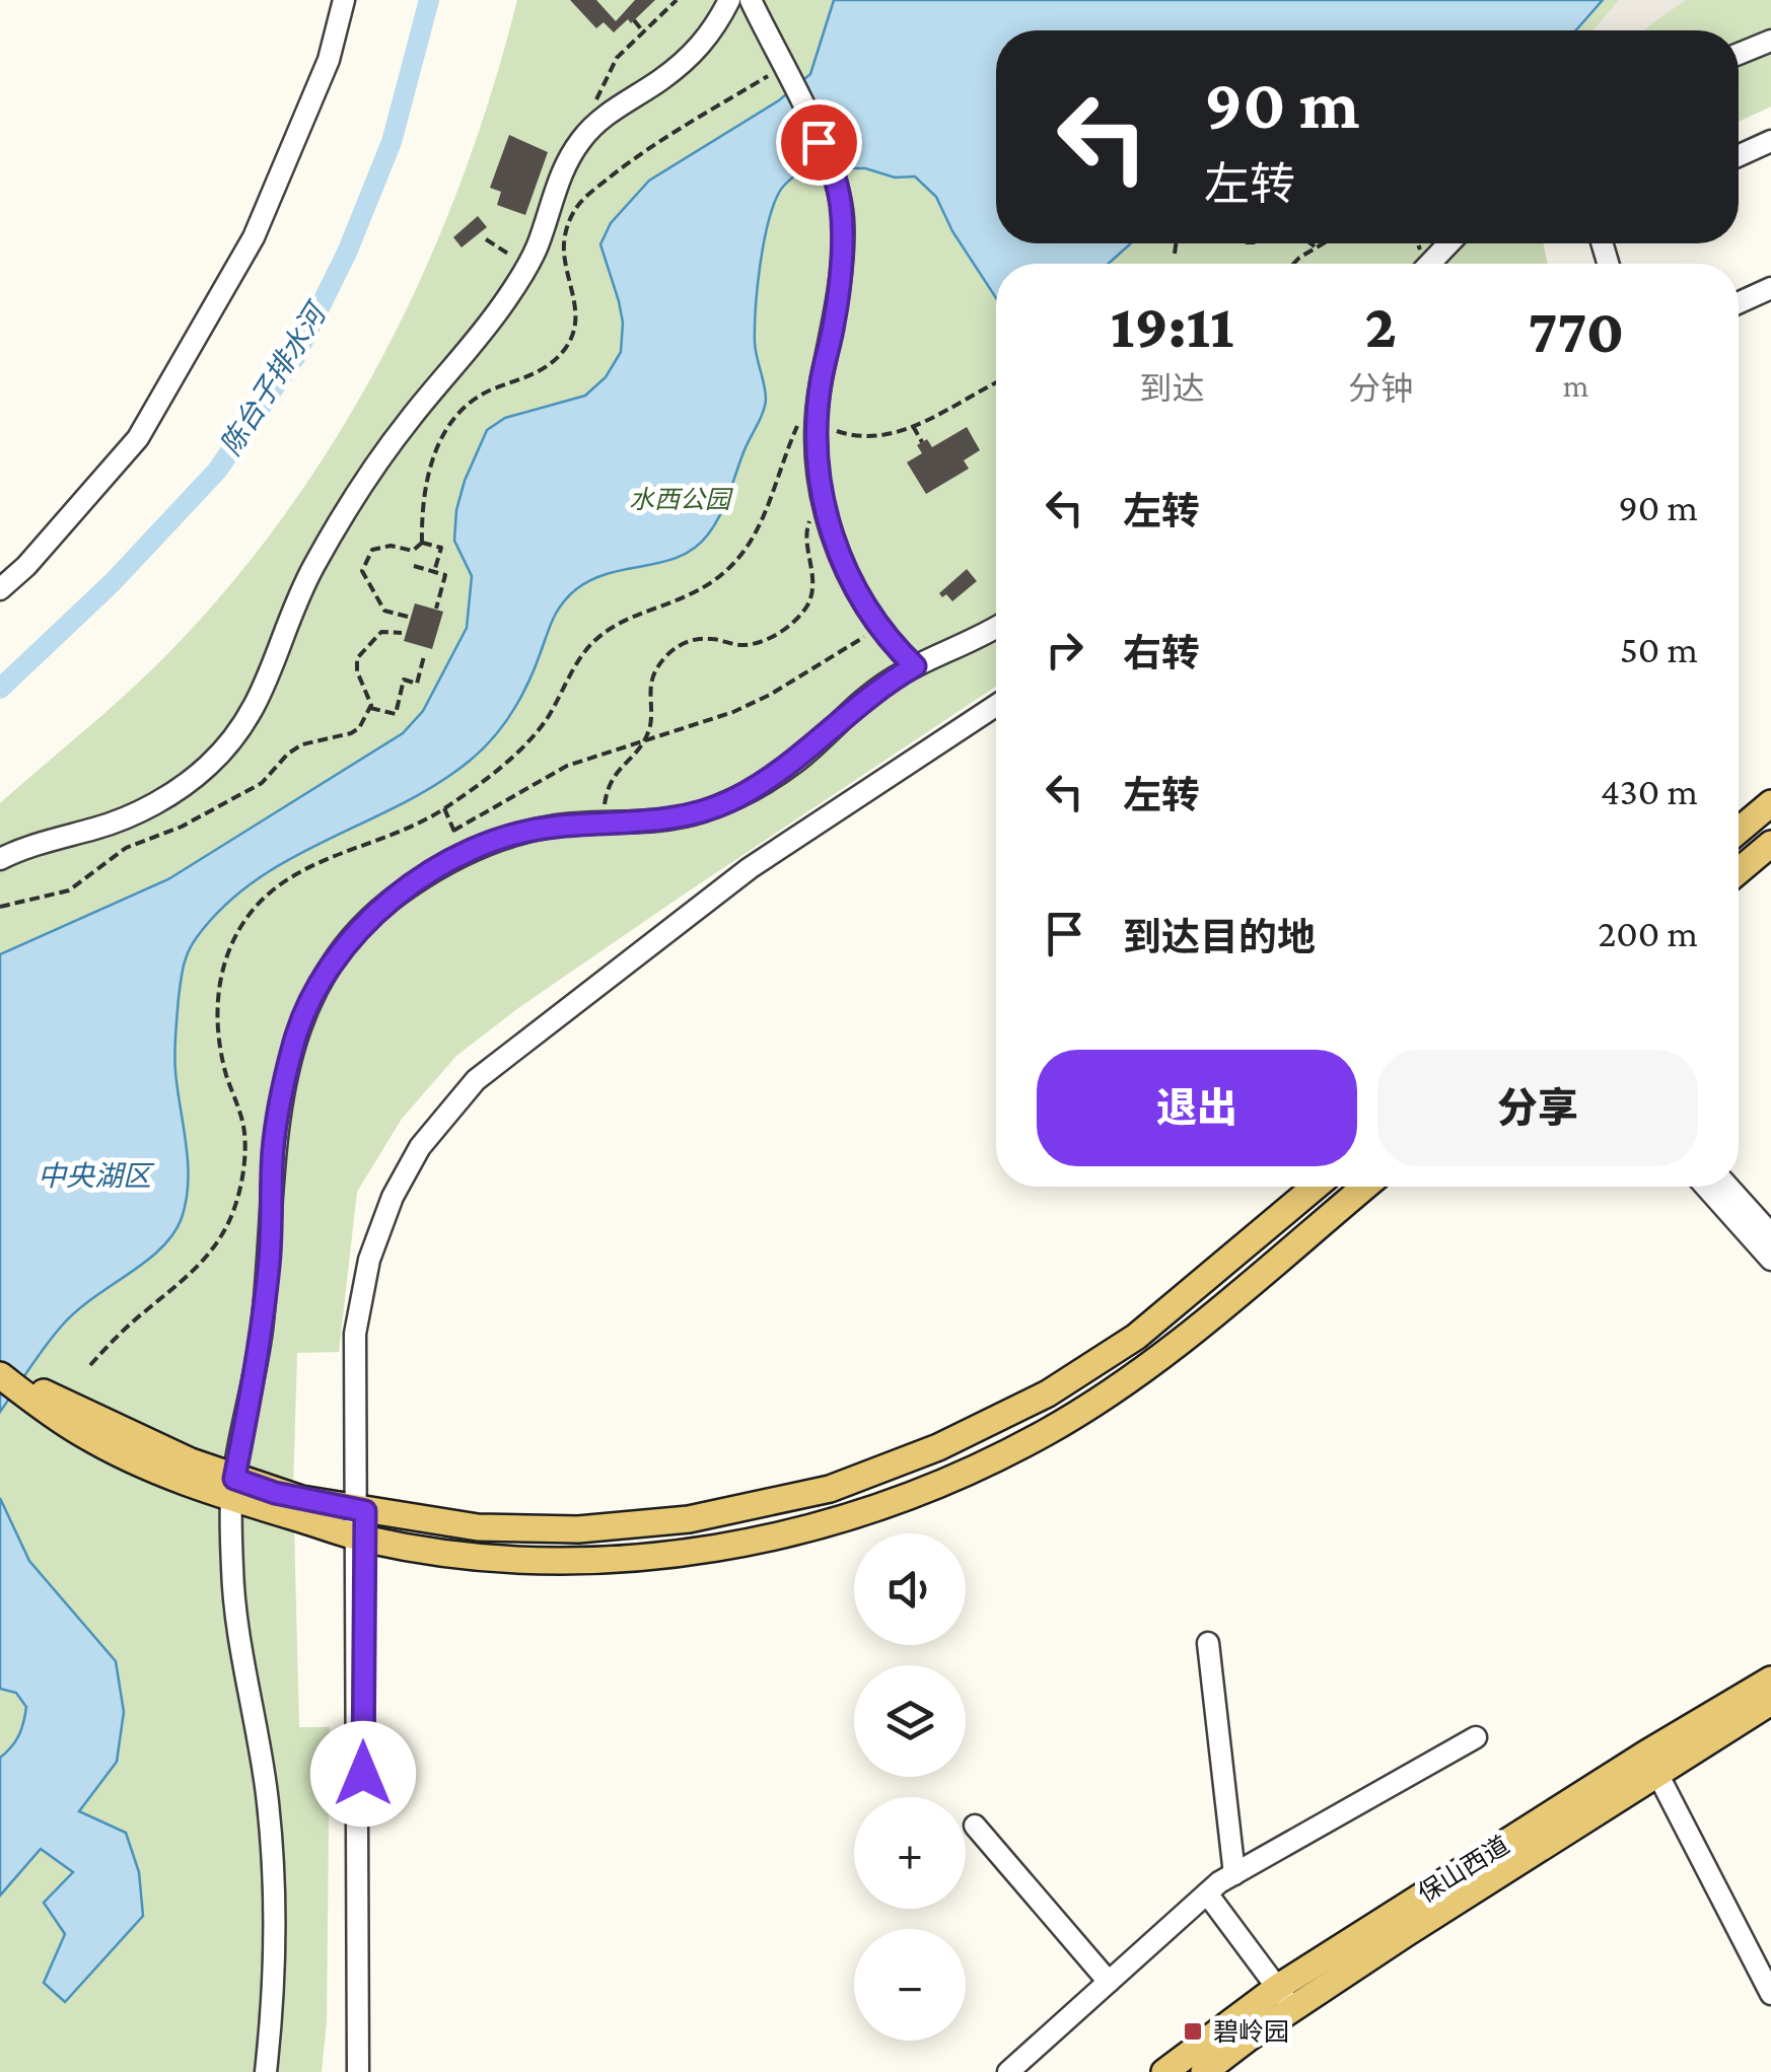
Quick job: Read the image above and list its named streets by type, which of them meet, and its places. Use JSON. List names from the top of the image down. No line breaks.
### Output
{"streets":{"main road":["保山西道"]},"water":["陈台子排水河","中央湖区"],"parks":["水西公园"],"places":{"transit":["碧岭园"]},"page":{"turn":["90 m","左转"],"eta":["19:11","到达","2","分钟","770","m"],"list":[{"name":"左转","value":"90 m"},{"name":"右转","value":"50 m"},{"name":"左转","value":"430 m"},{"name":"到达目的地","value":"200 m"}],"buttons":["退出","分享"],"map_buttons":["+","−"]}}
